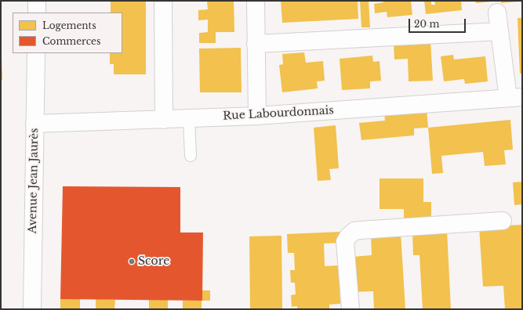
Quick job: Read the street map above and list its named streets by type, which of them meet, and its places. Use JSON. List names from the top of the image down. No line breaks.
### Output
{"streets":{"street":["Rue Labourdonnais","Avenue Jean Jaurès"]},"crossings":[["Rue Labourdonnais","Avenue Jean Jaurès"]],"places":["Score"],"legend":["Logements","Commerces"],"scale_bar":"20 m"}
